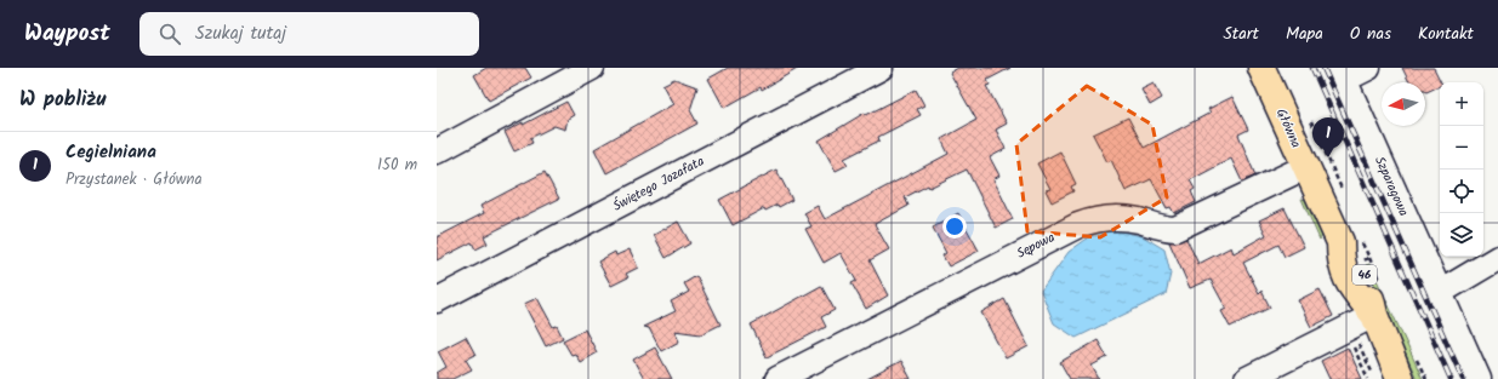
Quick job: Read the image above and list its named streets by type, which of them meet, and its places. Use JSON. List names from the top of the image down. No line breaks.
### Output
{"streets":{"main road":["Główna","46"],"street":["Świętego Jozafata","Szparagowa","Sępowa"]},"crossings":[["Główna","Sępowa"]],"north":"left","page":{"header":"Waypost","search":"Szukaj tutaj","nav":["Start","Mapa","O nas","Kontakt"],"heading":"W pobliżu","map_buttons":["+","−"],"pins":"1","list":[{"mark":"1","name":"Cegielniana","note":"Przystanek · Główna","value":"150 m"}]}}
